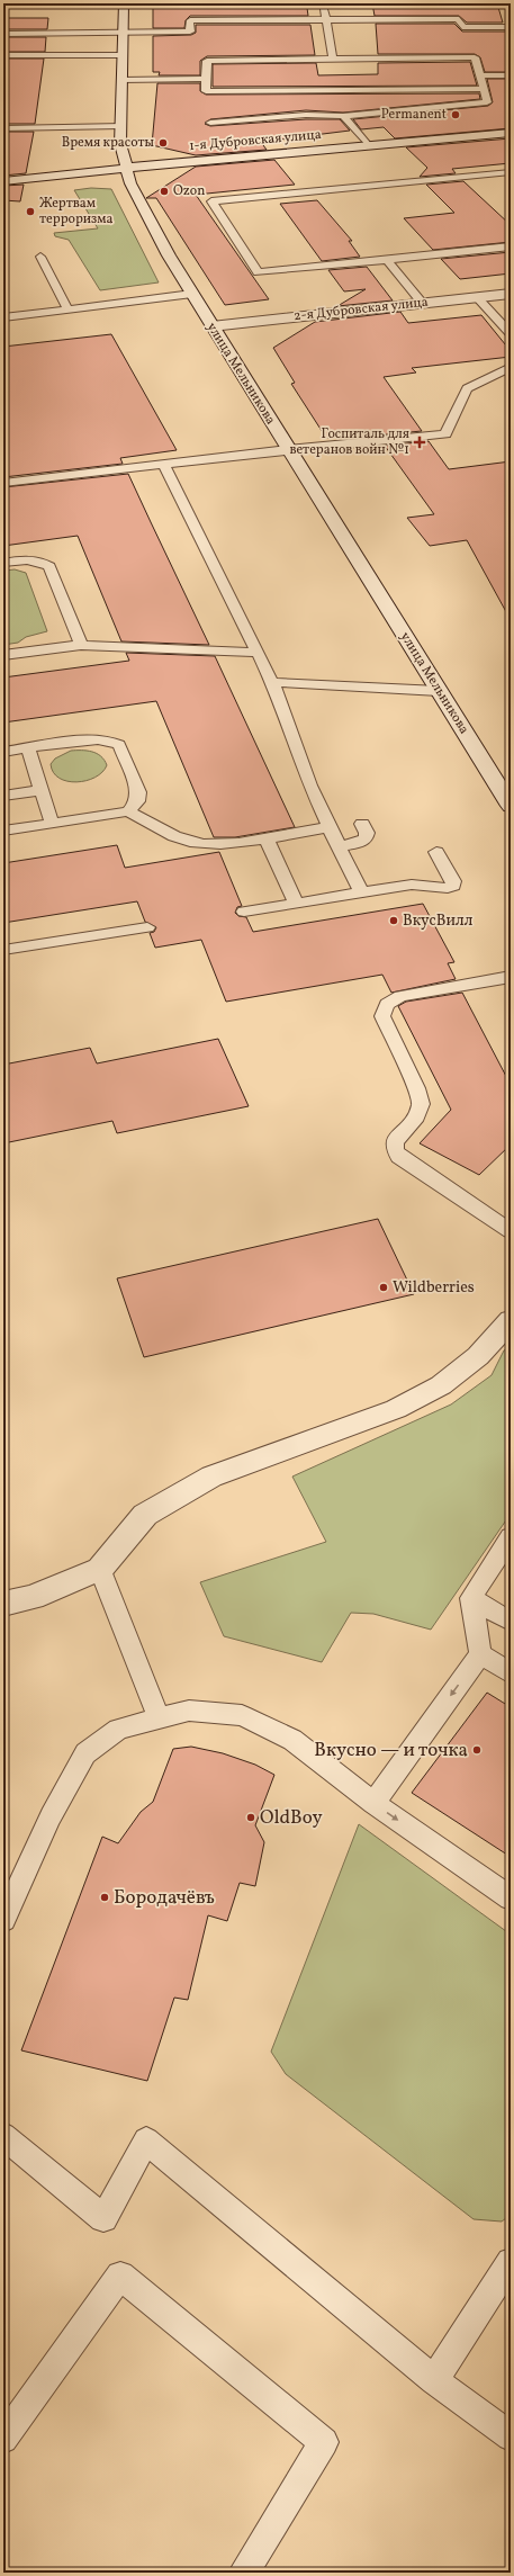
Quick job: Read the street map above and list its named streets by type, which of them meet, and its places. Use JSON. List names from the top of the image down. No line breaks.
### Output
{"streets":{"street":["1-я Дубровская улица","2-я Дубровская улица","улица Мельникова"]},"crossings":[["1-я Дубровская улица","улица Мельникова"],["2-я Дубровская улица","улица Мельникова"]],"places":{"other":["Permanent","Время красоты","Ozon","Жертвам терроризма","ВкусВилл","Wildberries","Вкусно — и точка","OldBoy","Бородачёвъ"],"health":["Госпиталь для ветеранов войн №1"]}}
